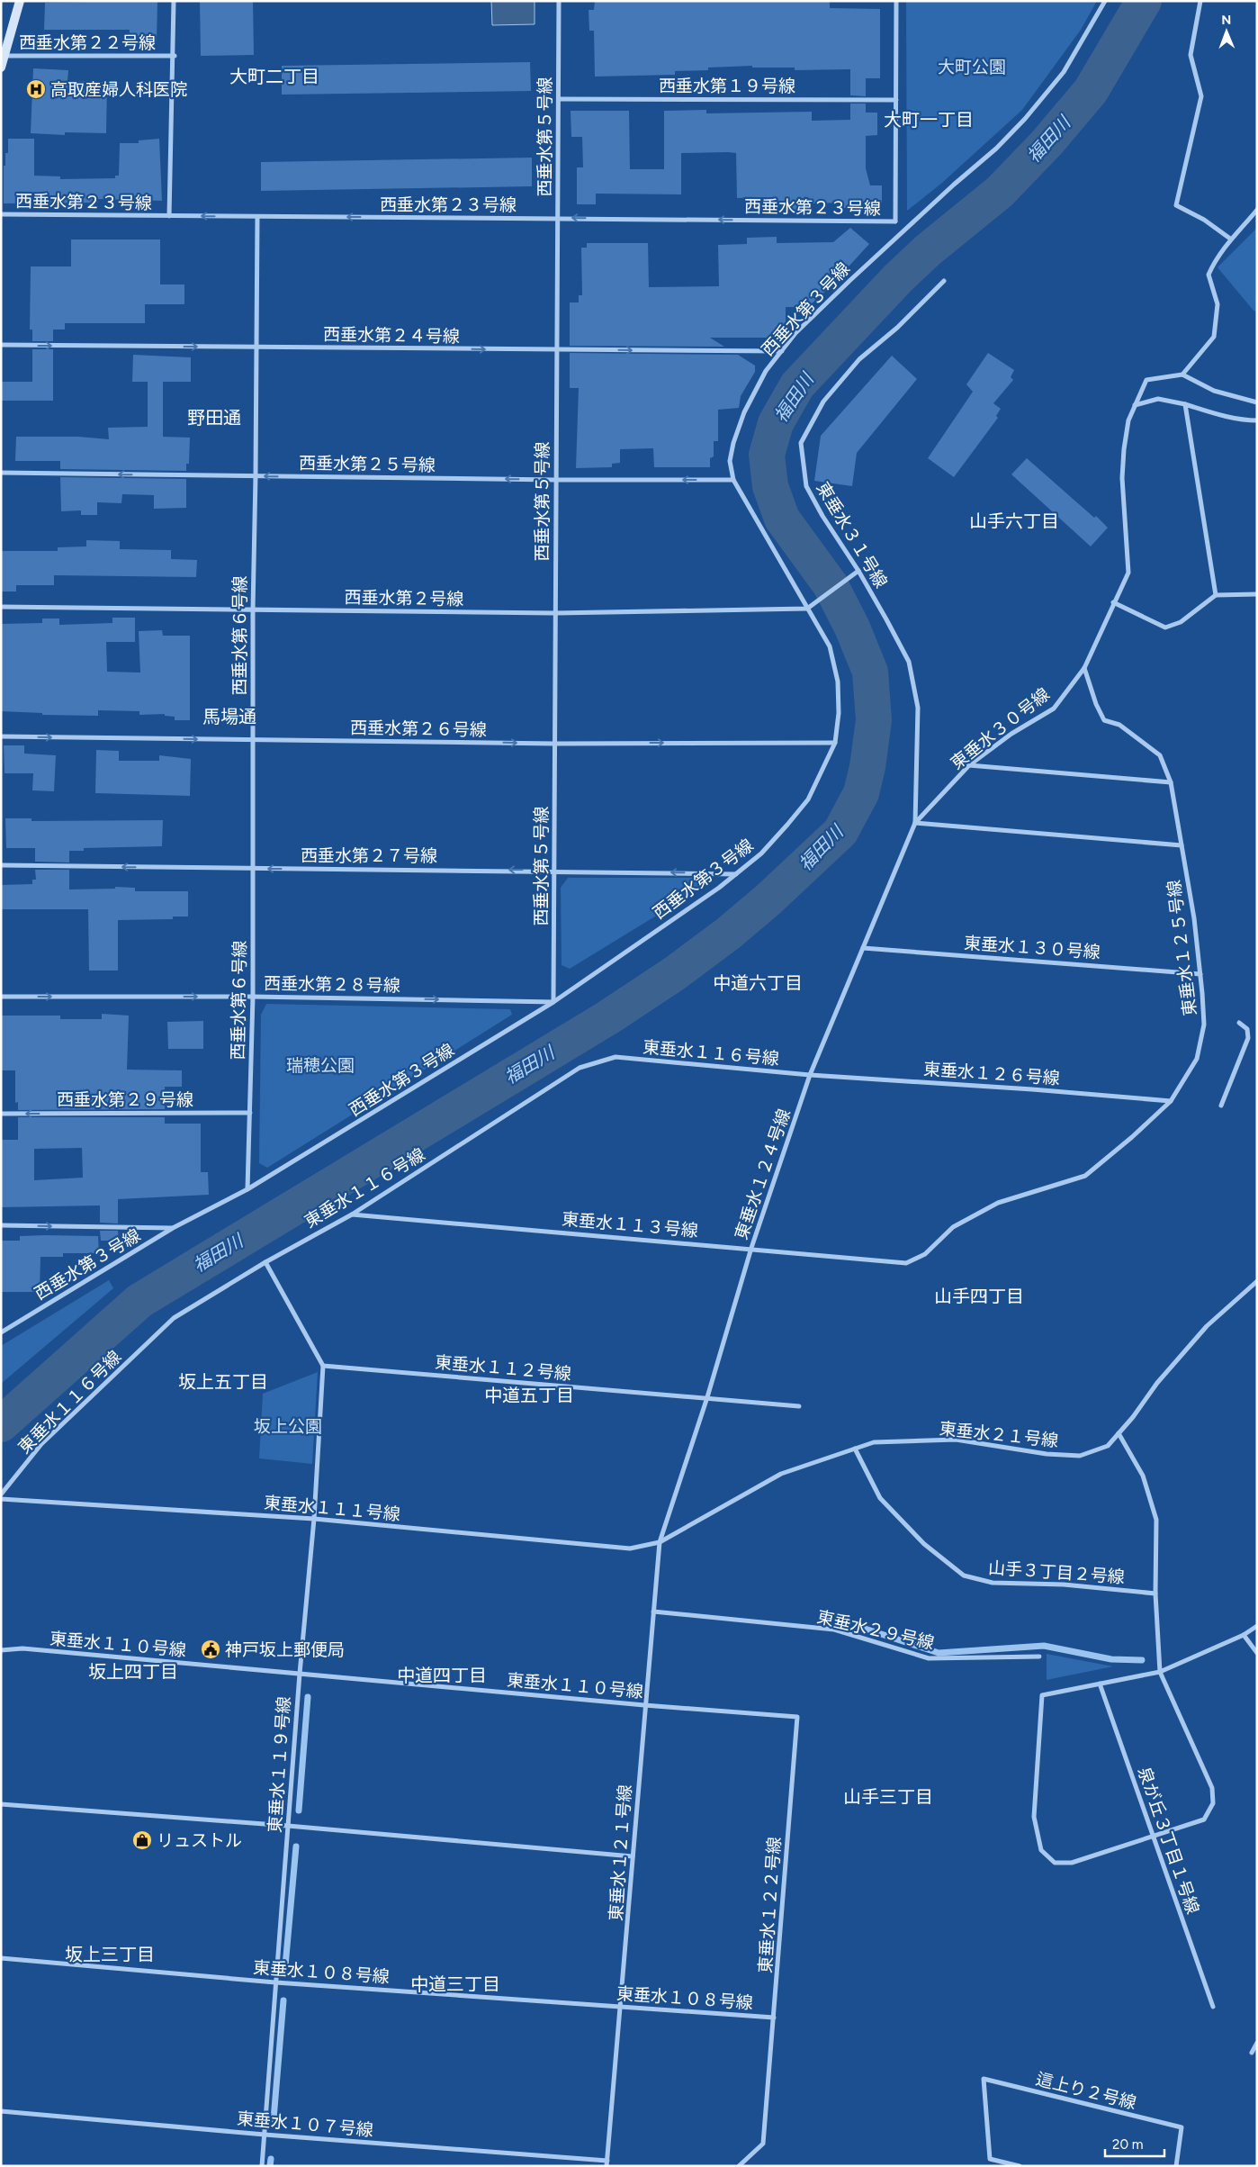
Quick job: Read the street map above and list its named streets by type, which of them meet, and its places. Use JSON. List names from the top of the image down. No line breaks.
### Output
{"streets":{"street":["西垂水第２２号線","西垂水第１９号線","西垂水第５号線","西垂水第２３号線","西垂水第３号線","西垂水第２４号線","西垂水第２５号線","東垂水３１号線","西垂水第２号線","西垂水第６号線","西垂水第２６号線","東垂水３０号線","西垂水第２７号線","東垂水１３０号線","東垂水１２５号線","西垂水第２８号線","東垂水１１６号線","東垂水１２６号線","西垂水第２９号線","東垂水１２４号線","東垂水１１３号線","東垂水１１２号線","東垂水２１号線","東垂水１１１号線","山手３丁目２号線","東垂水２９号線","東垂水１１０号線","東垂水１１９号線","泉が丘３丁目１号線","東垂水１２１号線","東垂水１２２号線","東垂水１０８号線","這上り２号線","東垂水１０７号線"]},"crossings":[["西垂水第１９号線","西垂水第５号線"],["西垂水第５号線","西垂水第２３号線"],["西垂水第５号線","西垂水第３号線"],["西垂水第５号線","西垂水第２４号線"],["西垂水第５号線","西垂水第２５号線"],["西垂水第５号線","西垂水第２号線"],["西垂水第５号線","西垂水第２６号線"],["西垂水第５号線","西垂水第２７号線"],["西垂水第５号線","西垂水第２８号線"],["西垂水第２３号線","西垂水第６号線"],["西垂水第３号線","西垂水第２４号線"],["西垂水第３号線","西垂水第２５号線"],["西垂水第３号線","西垂水第２号線"],["西垂水第３号線","西垂水第６号線"],["西垂水第３号線","西垂水第２６号線"],["西垂水第３号線","西垂水第２７号線"],["西垂水第３号線","西垂水第２８号線"],["西垂水第２４号線","西垂水第６号線"],["西垂水第２５号線","西垂水第６号線"],["東垂水３１号線","東垂水３０号線"],["東垂水３１号線","東垂水１２４号線"],["西垂水第２号線","西垂水第６号線"],["西垂水第６号線","西垂水第２６号線"],["西垂水第６号線","西垂水第２７号線"],["西垂水第６号線","西垂水第２８号線"],["西垂水第６号線","西垂水第２９号線"],["東垂水３０号線","東垂水１２５号線"],["東垂水３０号線","東垂水１２４号線"],["東垂水１３０号線","東垂水１２５号線"],["東垂水１３０号線","東垂水１２４号線"],["東垂水１２５号線","東垂水１２６号線"],["東垂水１２５号線","東垂水１１３号線"],["東垂水１１６号線","東垂水１２６号線"],["東垂水１１６号線","東垂水１２４号線"],["東垂水１１６号線","東垂水１１３号線"],["東垂水１２６号線","東垂水１２４号線"],["東垂水１２４号線","東垂水１１３号線"],["東垂水１２４号線","東垂水１１２号線"],["東垂水１２４号線","東垂水２１号線"],["東垂水１２４号線","東垂水１１１号線"],["東垂水１２４号線","東垂水１２１号線"],["東垂水１１２号線","東垂水１１９号線"],["東垂水２１号線","東垂水１１１号線"],["東垂水２１号線","山手３丁目２号線"],["東垂水２１号線","東垂水１２１号線"],["東垂水１１１号線","東垂水１１９号線"],["東垂水１１１号線","東垂水１２１号線"],["東垂水２９号線","東垂水１２１号線"],["東垂水１１０号線","東垂水１１９号線"],["東垂水１１０号線","東垂水１２１号線"],["東垂水１１０号線","東垂水１２２号線"],["東垂水１１９号線","東垂水１０８号線"],["東垂水１１９号線","東垂水１０７号線"],["東垂水１２１号線","東垂水１０８号線"],["東垂水１２１号線","東垂水１０７号線"],["東垂水１２２号線","東垂水１０８号線"]],"one_way":["西垂水第２３号線","西垂水第２４号線","西垂水第２５号線","西垂水第２６号線","西垂水第２７号線","西垂水第２８号線","西垂水第２９号線"],"districts":["大町二丁目","大町一丁目","野田通","山手六丁目","馬場通","中道六丁目","山手四丁目","坂上五丁目","中道五丁目","坂上四丁目","中道四丁目","山手三丁目","坂上三丁目","中道三丁目"],"water":["福田川"],"parks":["大町公園","瑞穂公園","坂上公園"],"places":{"hospital":["高取産婦人科医院"],"public building":["神戸坂上郵便局"],"shop":["リュストル"]},"scale_bar":"20 m","north":"top"}
